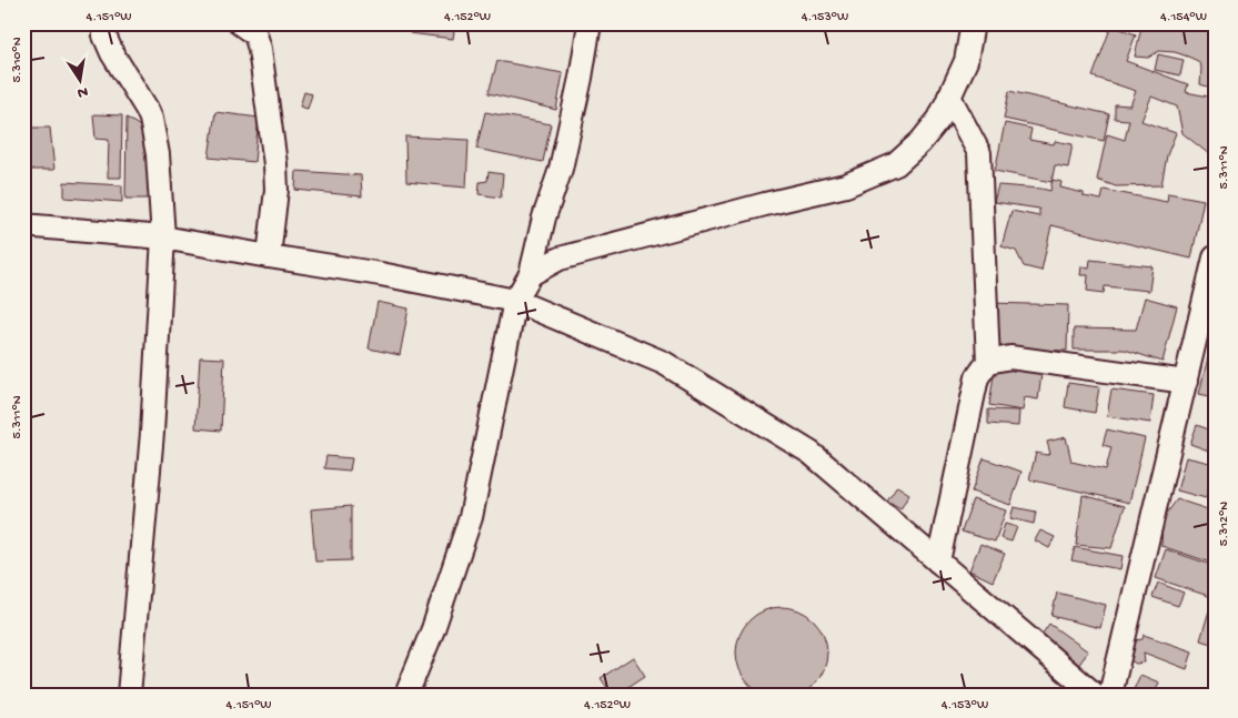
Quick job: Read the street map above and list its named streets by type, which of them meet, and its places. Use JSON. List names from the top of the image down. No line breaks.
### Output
{"north":"bottom","coordinates":["4.151°W","4.152°W","4.153°W","4.154°W","5.310°N","5.311°N","5.312°N"]}
